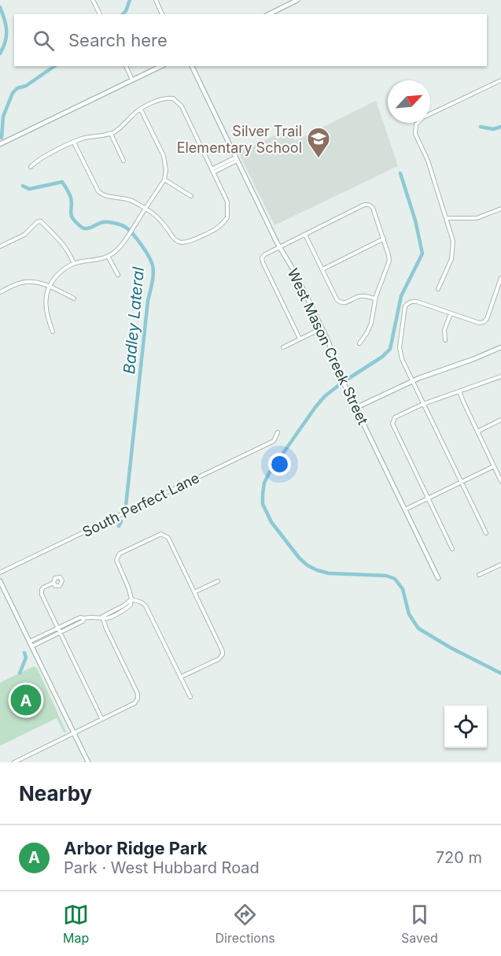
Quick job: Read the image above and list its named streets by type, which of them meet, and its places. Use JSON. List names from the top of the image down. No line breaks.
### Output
{"streets":{"street":["West Mason Creek Street","South Perfect Lane"]},"water":["Badley Lateral"],"places":{"school or university":["Silver Trail Elementary School"]},"north":"top right","page":{"search":"Search here","pins":"A","heading":"Nearby","list":[{"mark":"A","name":"Arbor Ridge Park","note":"Park · West Hubbard Road","value":"720 m"}],"nav":["Map","Directions","Saved"]}}
